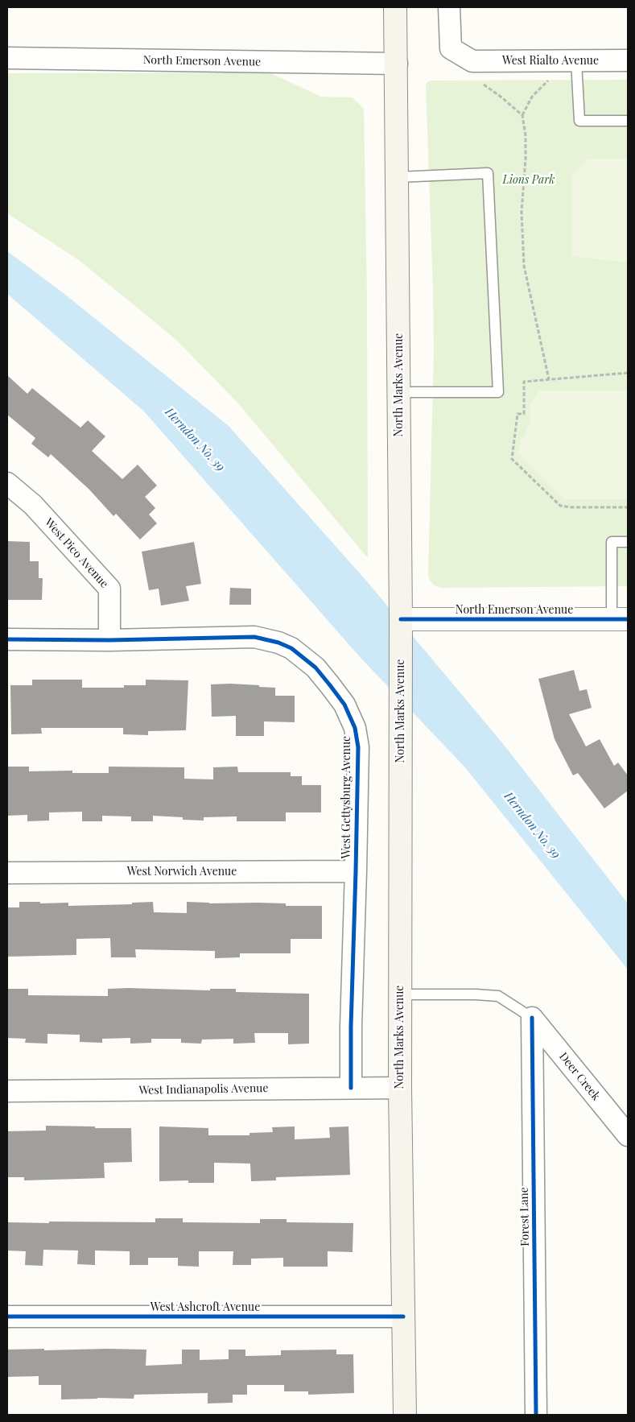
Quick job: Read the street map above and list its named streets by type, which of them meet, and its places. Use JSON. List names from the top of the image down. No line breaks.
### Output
{"streets":{"main road":["North Marks Avenue"],"street":["North Emerson Avenue","West Rialto Avenue","West Pico Avenue","West Gettysburg Avenue","West Norwich Avenue","Deer Creek","West Indianapolis Avenue","Forest Lane","West Ashcroft Avenue"]},"crossings":[["North Emerson Avenue","North Marks Avenue"],["North Marks Avenue","West Indianapolis Avenue"],["North Marks Avenue","West Ashcroft Avenue"],["West Pico Avenue","West Gettysburg Avenue"],["West Gettysburg Avenue","West Norwich Avenue"],["West Gettysburg Avenue","West Indianapolis Avenue"],["Deer Creek","Forest Lane"]],"water":["Herndon No. 39"],"parks":["Lions Park"]}
